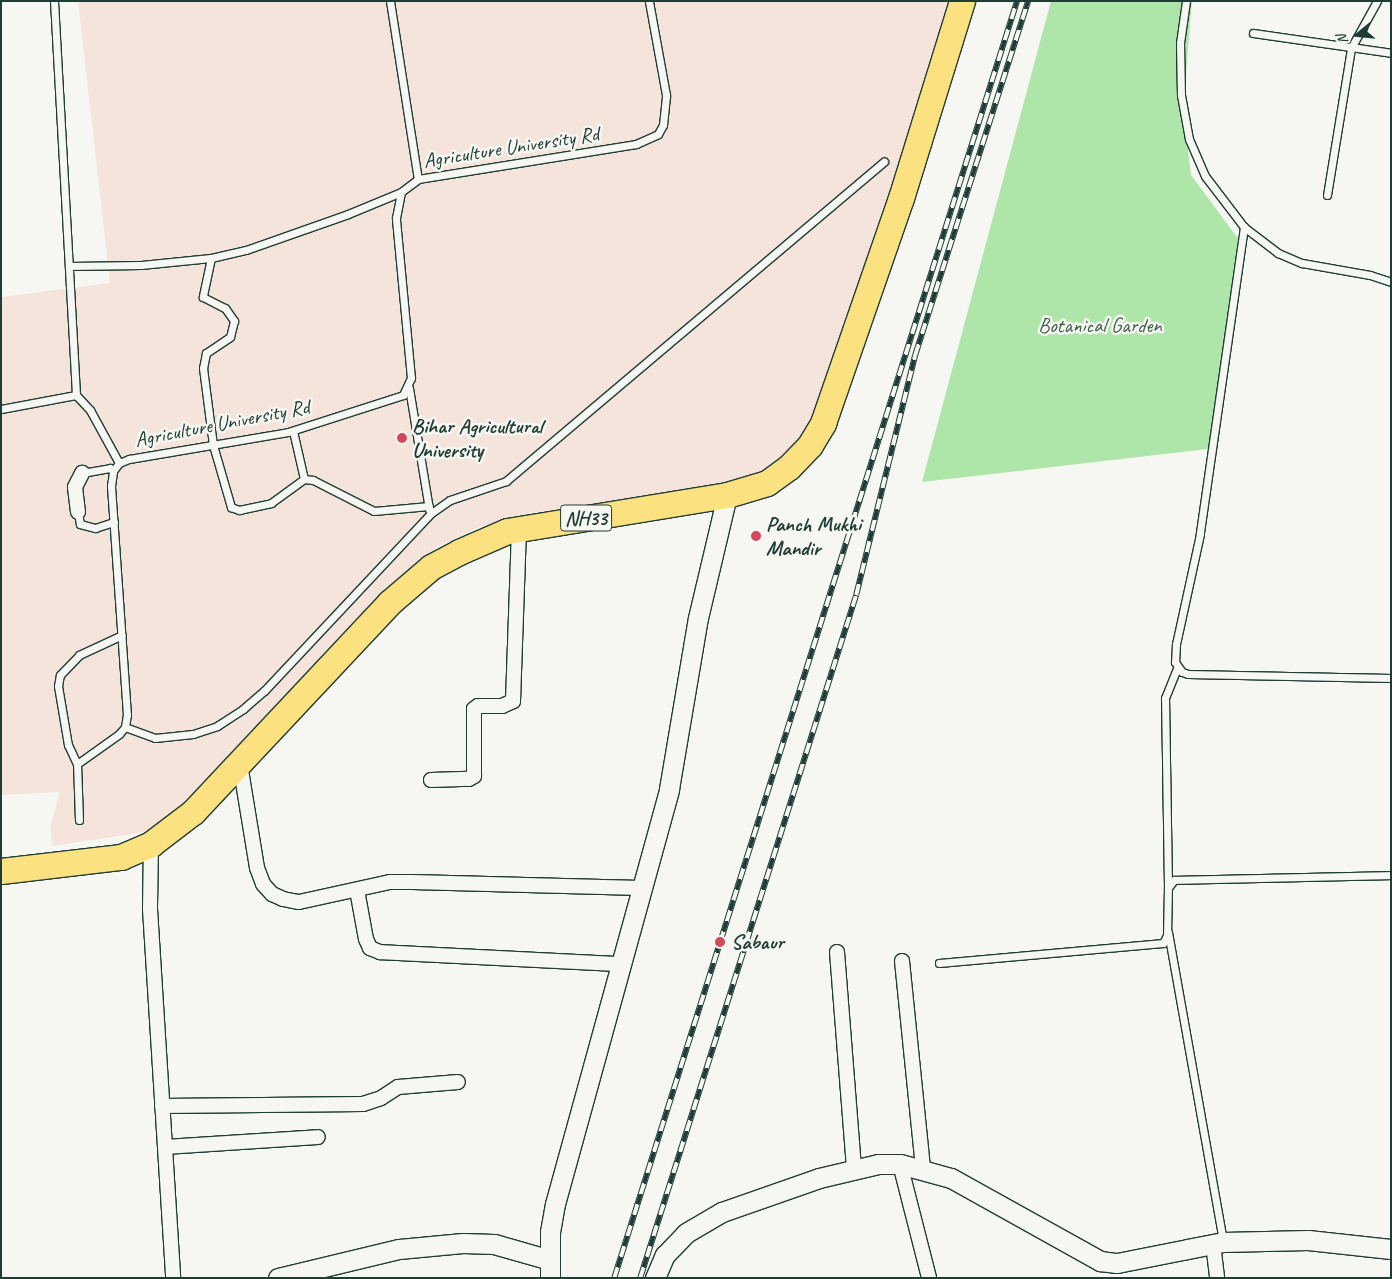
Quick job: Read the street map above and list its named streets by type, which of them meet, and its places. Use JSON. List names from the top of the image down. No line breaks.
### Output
{"streets":{"highway":["NH33"],"lane":["Agriculture University Rd"]},"parks":["Botanical Garden"],"places":["Bihar Agricultural University","Panch Mukhi Mandir","Sabaur"],"north":"left"}
